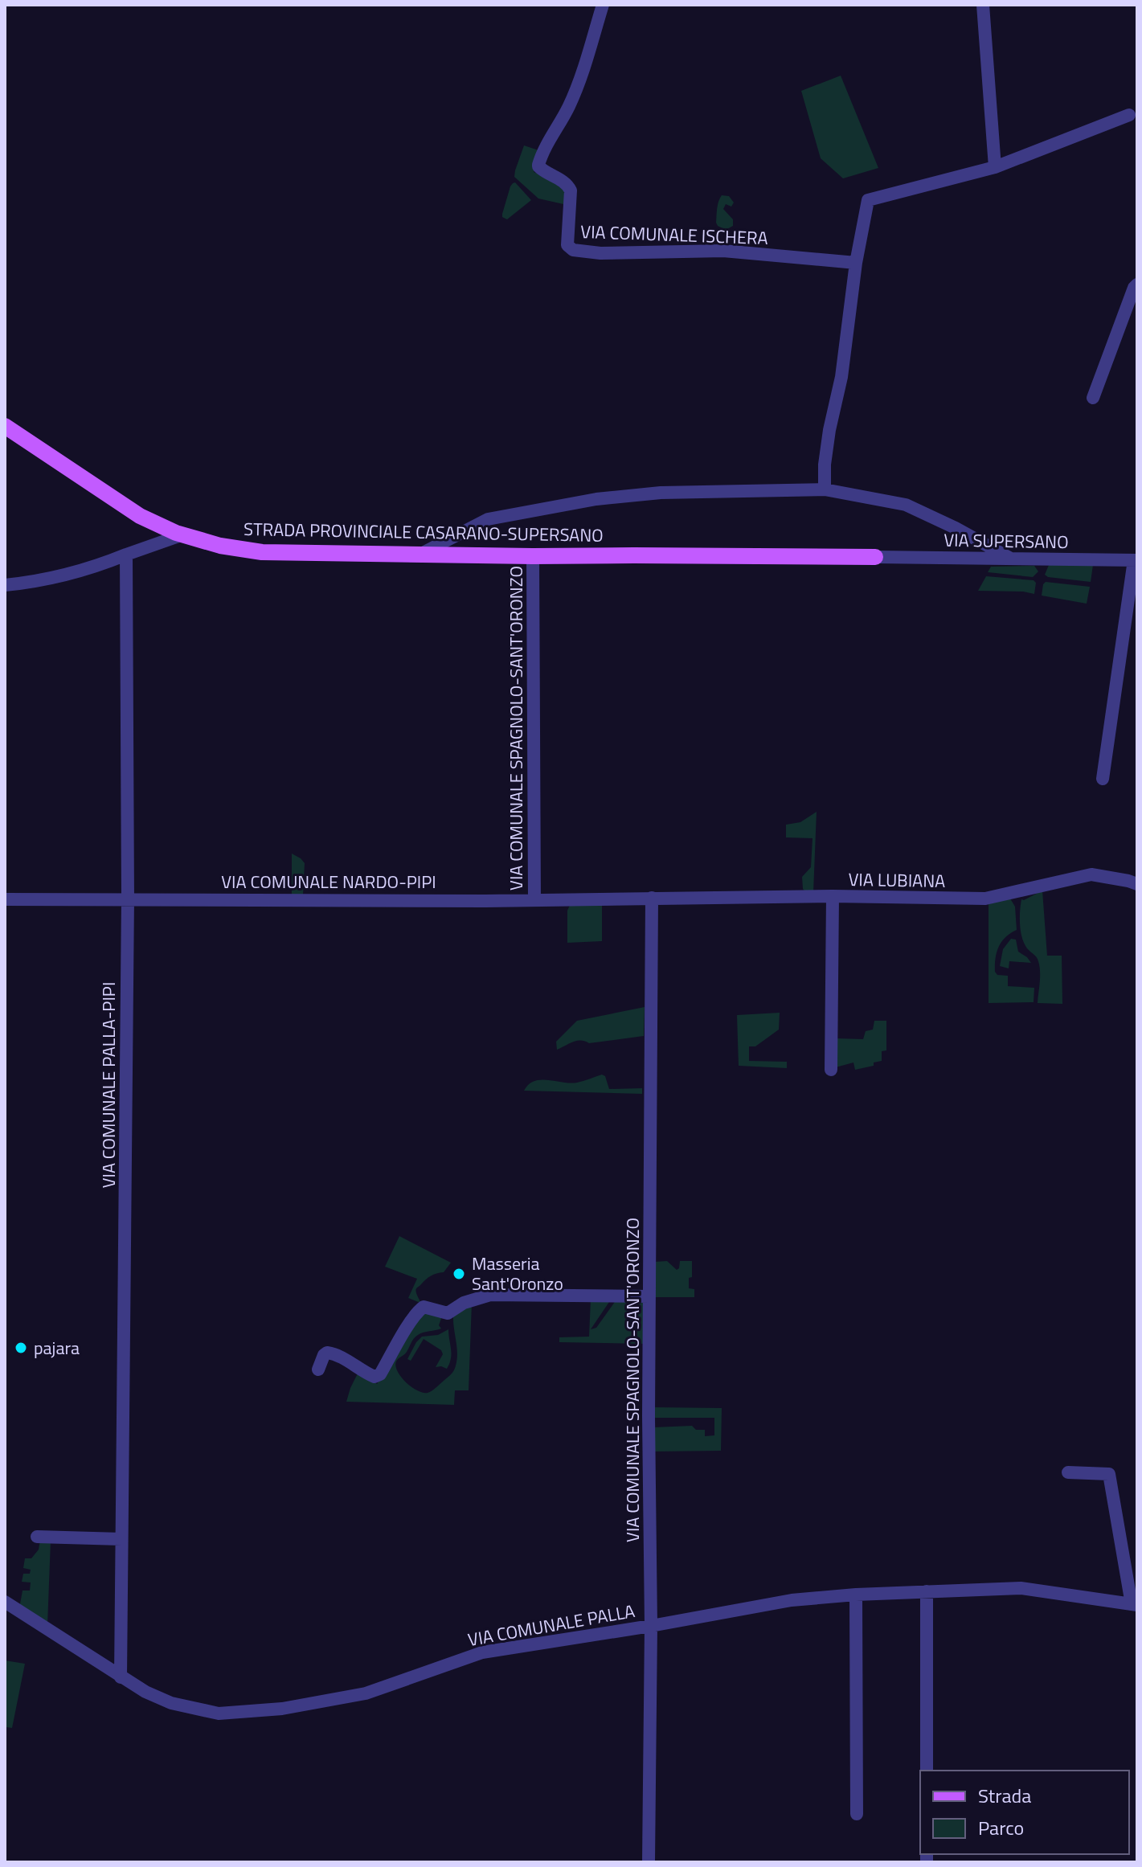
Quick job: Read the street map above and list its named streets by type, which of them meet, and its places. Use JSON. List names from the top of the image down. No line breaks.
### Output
{"streets":{"main road":["STRADA PROVINCIALE CASARANO-SUPERSANO"],"street":["VIA COMUNALE ISCHERA","VIA SUPERSANO","VIA COMUNALE SPAGNOLO-SANT'ORONZO","VIA LUBIANA","VIA COMUNALE NARDO-PIPI","VIA COMUNALE PALLA-PIPI","VIA COMUNALE PALLA"]},"crossings":[["STRADA PROVINCIALE CASARANO-SUPERSANO","VIA SUPERSANO"],["STRADA PROVINCIALE CASARANO-SUPERSANO","VIA COMUNALE SPAGNOLO-SANT'ORONZO"],["VIA COMUNALE SPAGNOLO-SANT'ORONZO","VIA LUBIANA"],["VIA COMUNALE SPAGNOLO-SANT'ORONZO","VIA COMUNALE NARDO-PIPI"],["VIA COMUNALE SPAGNOLO-SANT'ORONZO","VIA COMUNALE PALLA"],["VIA LUBIANA","VIA COMUNALE NARDO-PIPI"],["VIA COMUNALE NARDO-PIPI","VIA COMUNALE PALLA-PIPI"],["VIA COMUNALE PALLA-PIPI","VIA COMUNALE PALLA"]],"places":["Masseria Sant'Oronzo","pajara"],"legend":["Strada","Parco"]}
